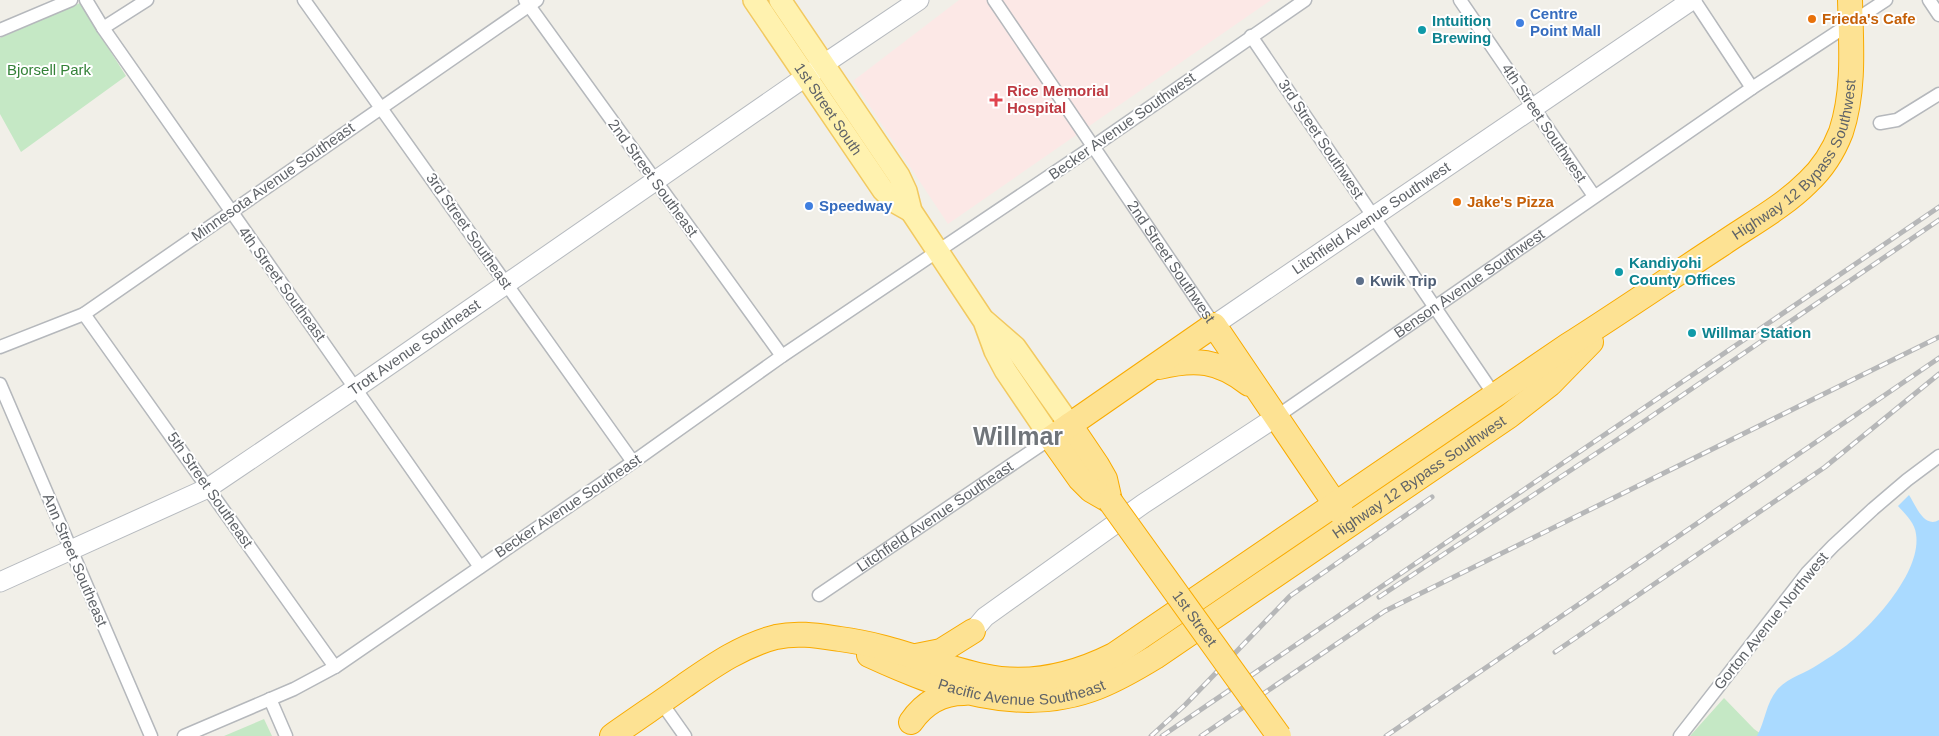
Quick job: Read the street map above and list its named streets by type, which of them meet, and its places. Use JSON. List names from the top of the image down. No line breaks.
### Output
{"streets":{"highway":["Highway 12 Bypass Southwest","Litchfield Avenue Southwest","2nd Street Southwest","1st Street","Pacific Avenue Southeast"],"main road":["1st Street South"],"street":["4th Street Southwest","Becker Avenue Southwest","3rd Street Southwest","2nd Street Southeast","Minnesota Avenue Southeast","3rd Street Southeast","Benson Avenue Southwest","4th Street Southeast","Trott Avenue Southeast","5th Street Southeast","Becker Avenue Southeast","Litchfield Avenue Southeast","Ann Street Southeast","Gorton Avenue Northwest"]},"crossings":[["1st Street South","Becker Avenue Southwest"],["1st Street South","Litchfield Avenue Southwest"],["1st Street South","Trott Avenue Southeast"],["1st Street South","Becker Avenue Southeast"],["1st Street South","Litchfield Avenue Southeast"],["1st Street South","1st Street"],["4th Street Southwest","Litchfield Avenue Southwest"],["4th Street Southwest","Benson Avenue Southwest"],["Becker Avenue Southwest","3rd Street Southwest"],["Becker Avenue Southwest","2nd Street Southwest"],["Becker Avenue Southwest","Becker Avenue Southeast"],["3rd Street Southwest","Highway 12 Bypass Southwest"],["3rd Street Southwest","Litchfield Avenue Southwest"],["3rd Street Southwest","Benson Avenue Southwest"],["Highway 12 Bypass Southwest","2nd Street Southwest"],["Highway 12 Bypass Southwest","Benson Avenue Southwest"],["Highway 12 Bypass Southwest","Pacific Avenue Southeast"],["2nd Street Southeast","Minnesota Avenue Southeast"],["2nd Street Southeast","Trott Avenue Southeast"],["2nd Street Southeast","Becker Avenue Southeast"],["Minnesota Avenue Southeast","3rd Street Southeast"],["Minnesota Avenue Southeast","4th Street Southeast"],["Minnesota Avenue Southeast","5th Street Southeast"],["Litchfield Avenue Southwest","2nd Street Southwest"],["Litchfield Avenue Southwest","Litchfield Avenue Southeast"],["Litchfield Avenue Southwest","1st Street"],["3rd Street Southeast","Trott Avenue Southeast"],["3rd Street Southeast","Becker Avenue Southeast"],["2nd Street Southwest","Benson Avenue Southwest"],["Benson Avenue Southwest","1st Street"],["4th Street Southeast","Trott Avenue Southeast"],["4th Street Southeast","Becker Avenue Southeast"],["Trott Avenue Southeast","5th Street Southeast"],["Trott Avenue Southeast","Ann Street Southeast"],["5th Street Southeast","Becker Avenue Southeast"],["Litchfield Avenue Southeast","1st Street"]],"districts":["Willmar"],"parks":["Bjorsell Park"],"places":{"other":["Frieda's Cafe","Centre Point Mall","Intuition Brewing","Jake's Pizza","Speedway","Kandiyohi County Offices","Kwik Trip","Willmar Station"],"health":["Rice Memorial Hospital"]}}
